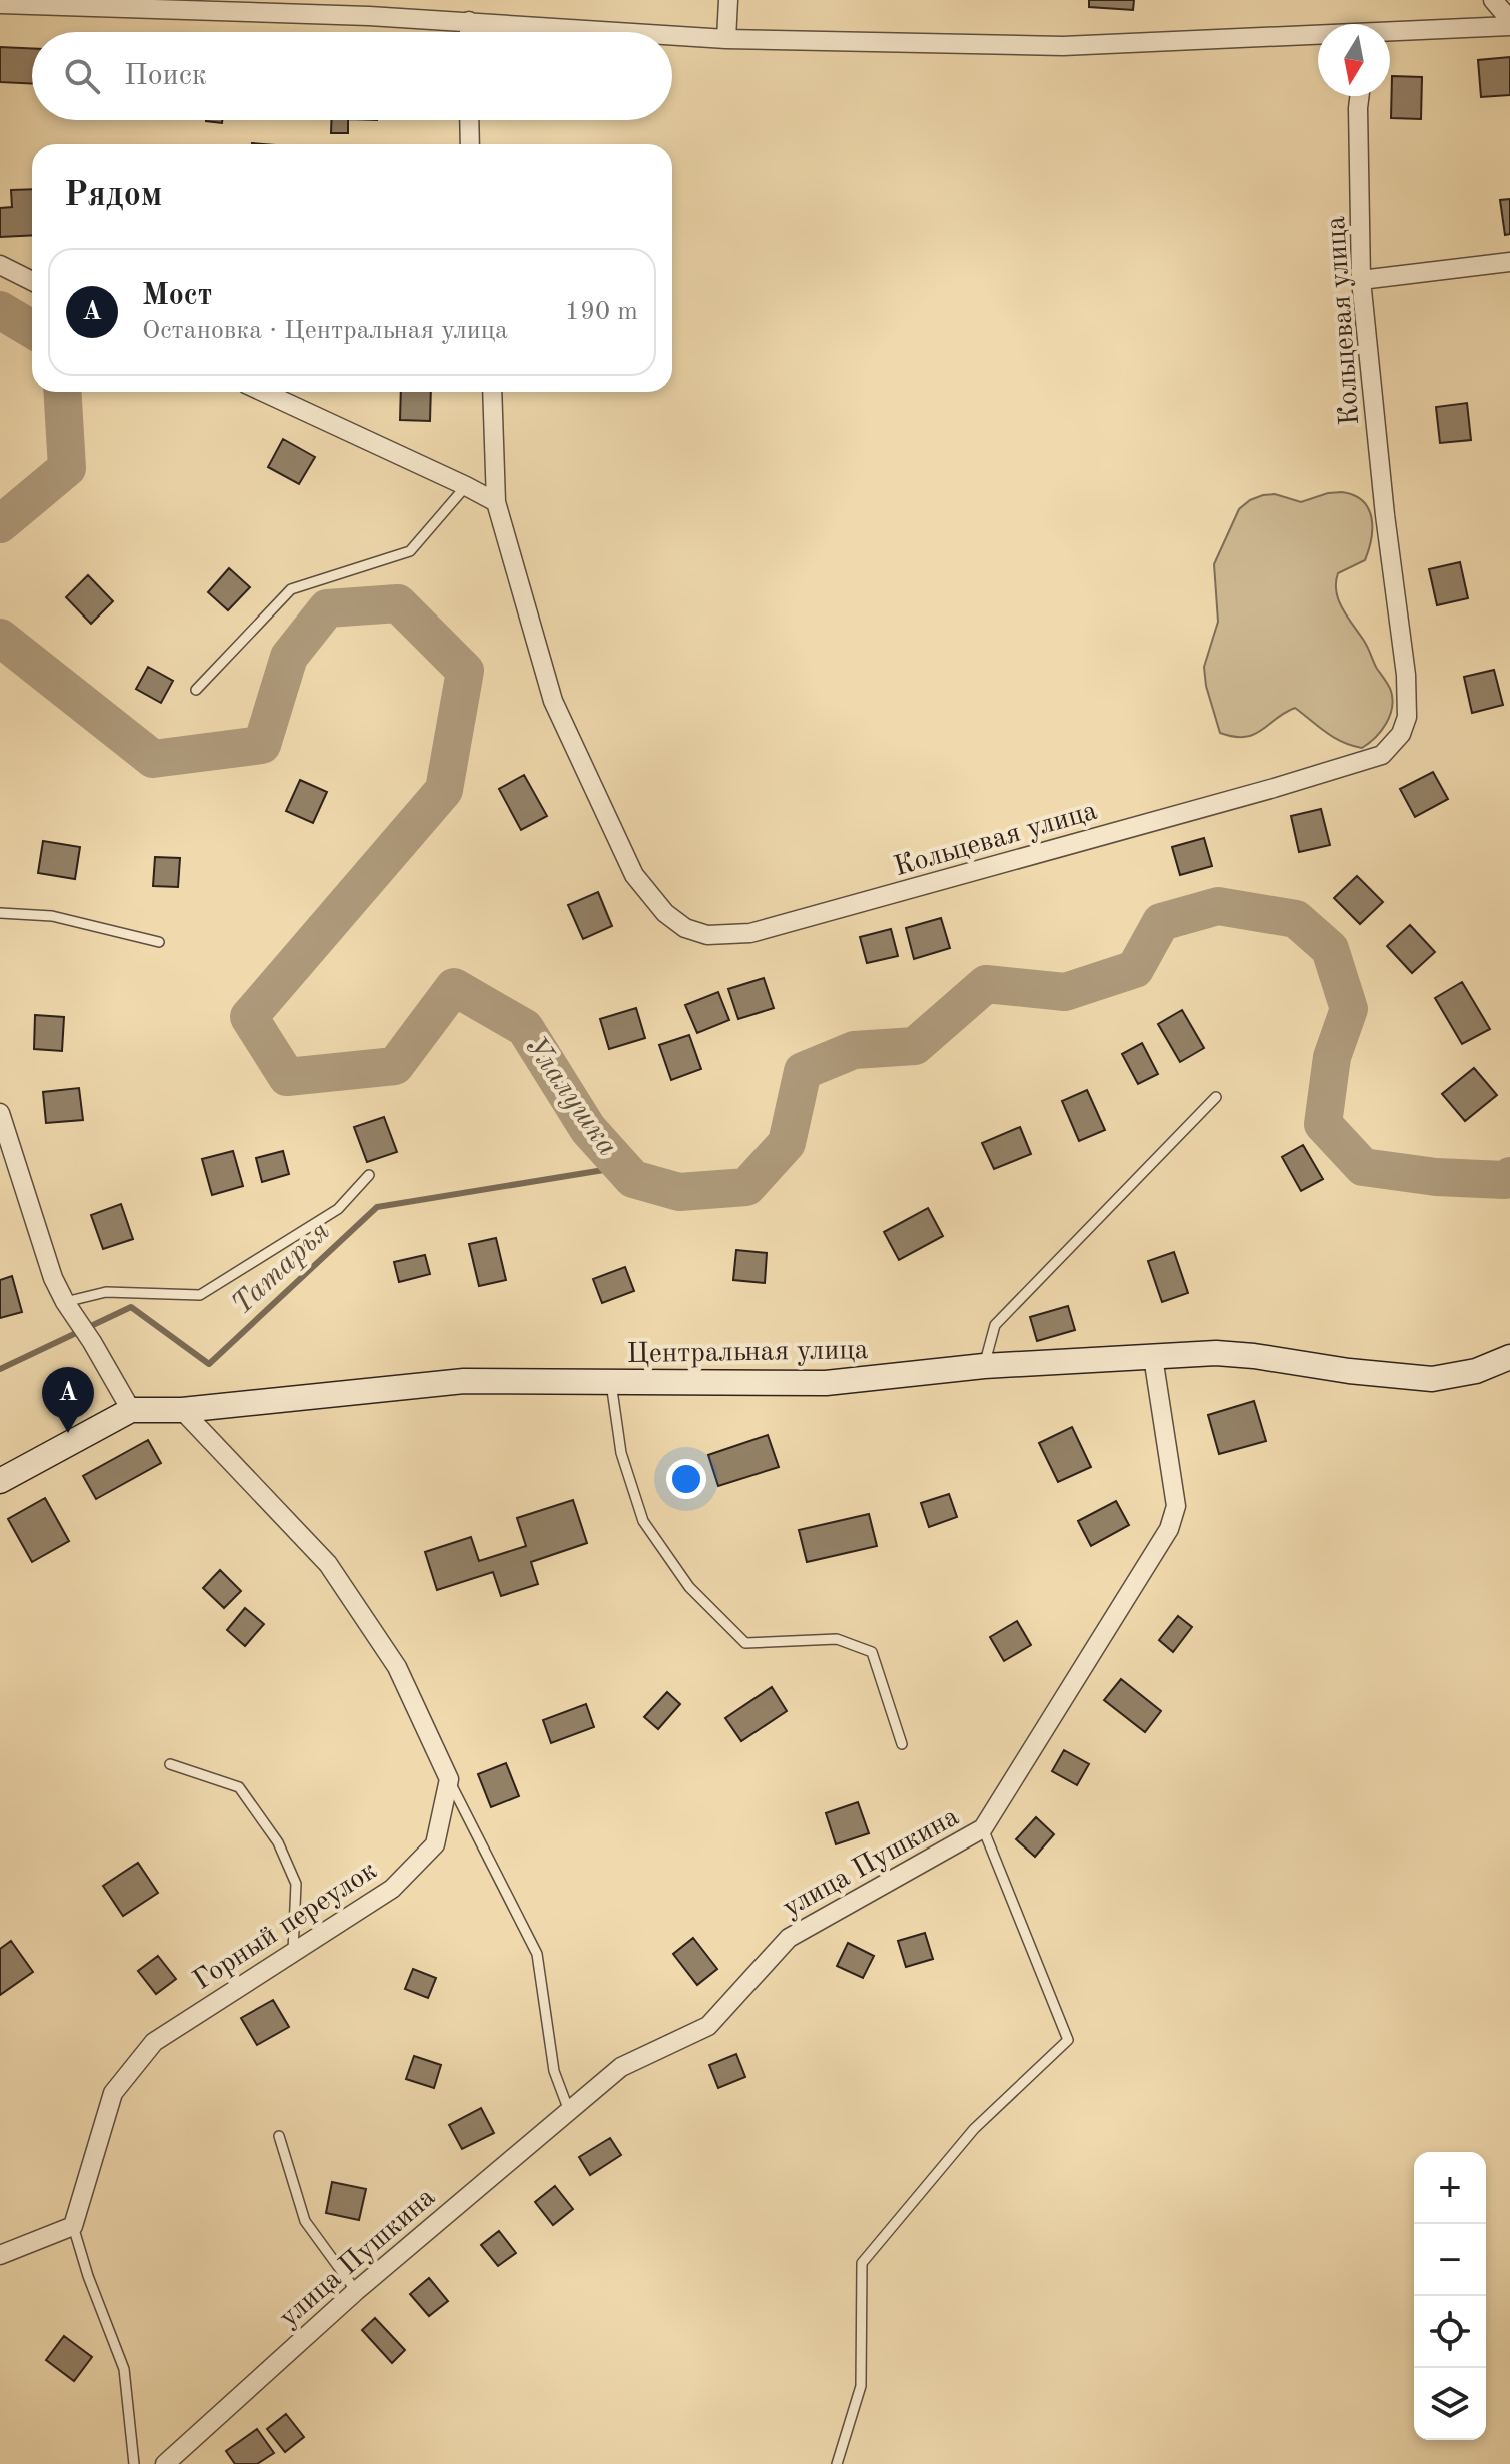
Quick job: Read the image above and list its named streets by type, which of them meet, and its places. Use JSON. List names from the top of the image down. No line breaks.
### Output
{"streets":{"street":["Кольцевая улица","Центральная улица","улица Пушкина","Горный переулок"]},"crossings":[["Центральная улица","улица Пушкина"]],"water":["Улалушка","Татарья"],"north":"bottom","page":{"search":"Поиск","heading":"Рядом","list":[{"mark":"A","name":"Мост","note":"Остановка · Центральная улица","value":"190 m"}],"pins":"A","map_buttons":["+","−"]}}
